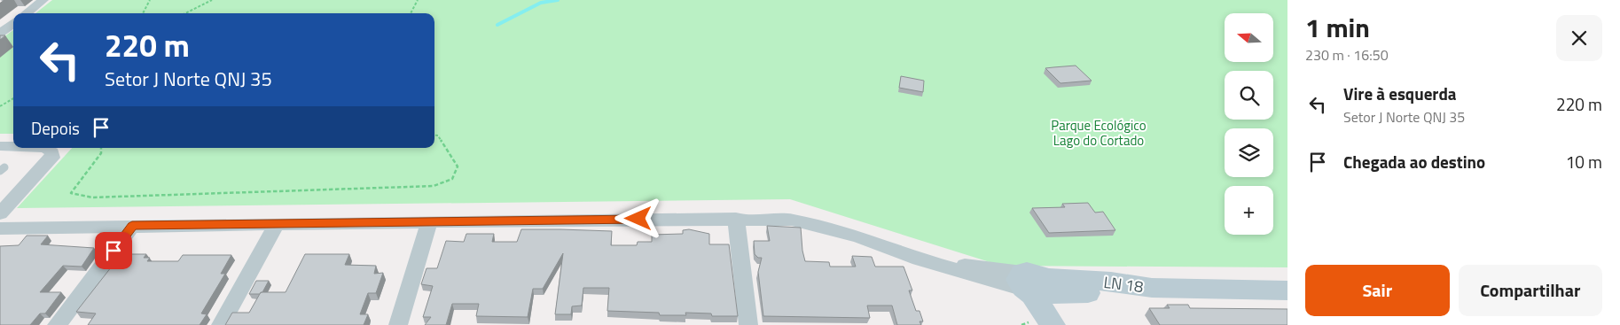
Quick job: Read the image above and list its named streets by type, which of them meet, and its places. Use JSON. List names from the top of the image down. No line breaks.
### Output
{"streets":{"street":["LN 18"]},"parks":["Parque Ecológico Lago do Cortado"],"north":"left","page":{"heading":["1 min","230 m · 16:50"],"map_buttons":"+","turn":["220 m","Setor J Norte QNJ 35"],"list":[{"name":"Vire à esquerda","note":"Setor J Norte QNJ 35","value":"220 m"},{"name":"Chegada ao destino","value":"10 m"}],"then":"Depois","buttons":["Sair","Compartilhar"]}}
